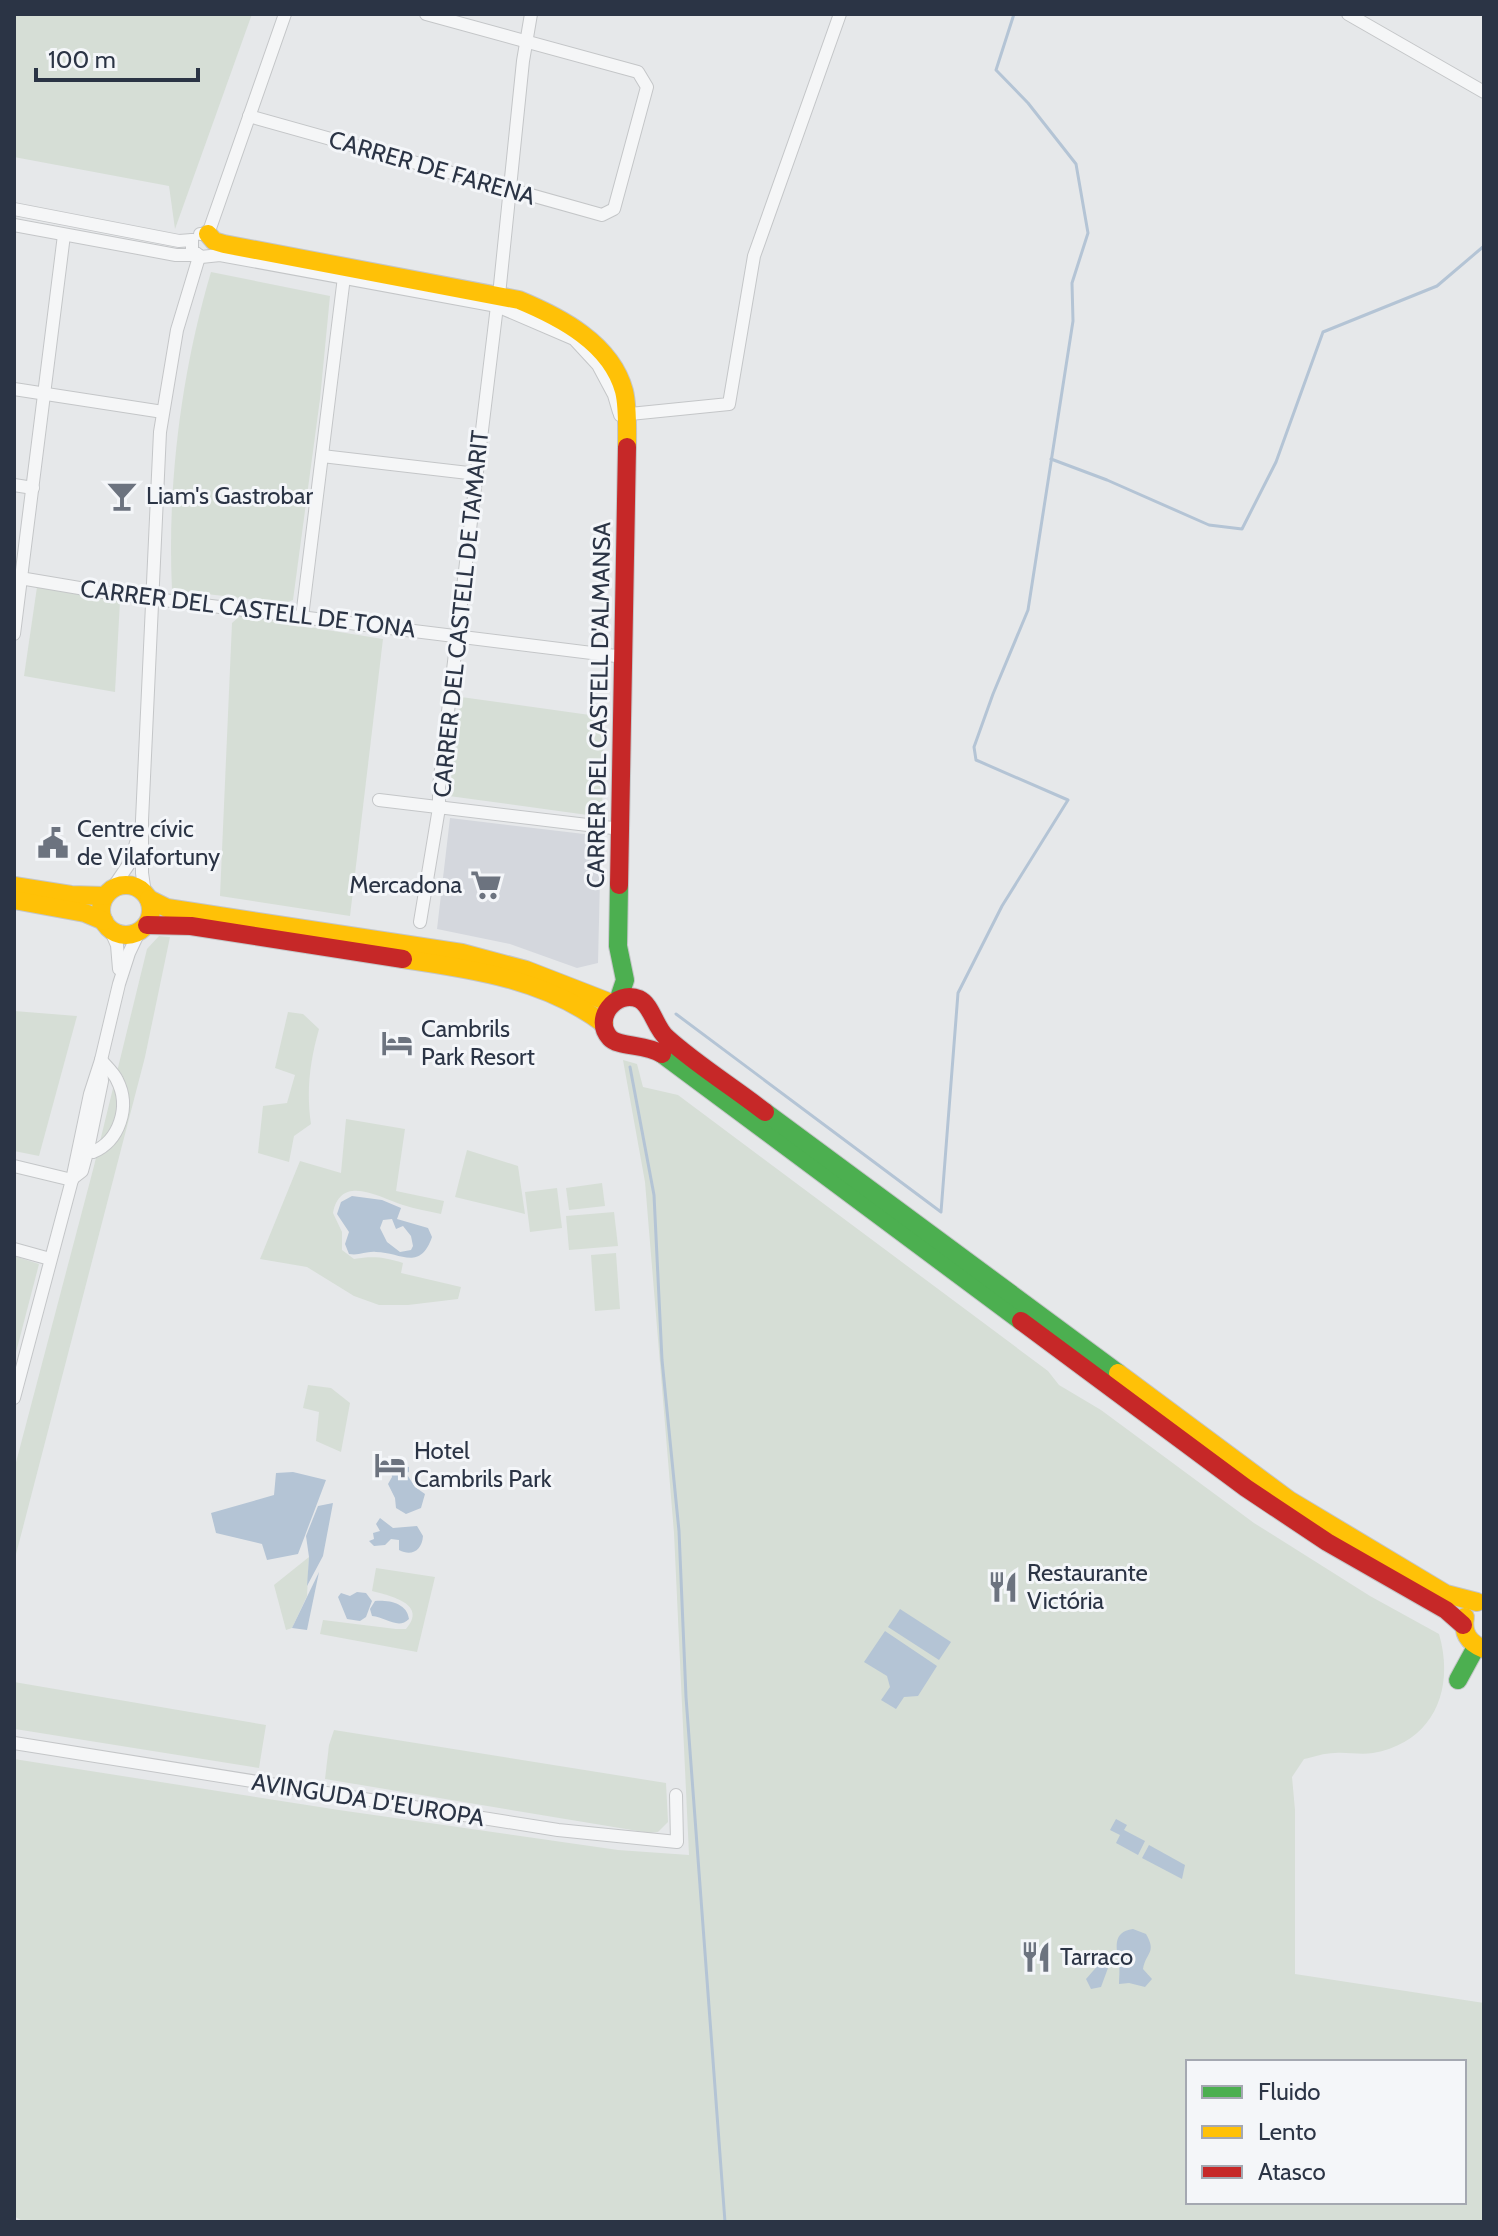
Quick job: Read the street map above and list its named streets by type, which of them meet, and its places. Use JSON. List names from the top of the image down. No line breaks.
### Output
{"streets":{"street":["CARRER DE FARENA","CARRER DEL CASTELL DE TONA","CARRER DEL CASTELL DE TAMARIT","CARRER DEL CASTELL D'ALMANSA","AVINGUDA D'EUROPA"]},"crossings":[["CARRER DE FARENA","CARRER DEL CASTELL DE TAMARIT"],["CARRER DEL CASTELL DE TONA","CARRER DEL CASTELL DE TAMARIT"],["CARRER DEL CASTELL DE TONA","CARRER DEL CASTELL D'ALMANSA"],["CARRER DEL CASTELL DE TAMARIT","CARRER DEL CASTELL D'ALMANSA"]],"places":{"bar":["Liam's Gastrobar"],"public building":["Centre cívic de Vilafortuny"],"supermarket":["Mercadona"],"hotel":["Cambrils Park Resort","Hotel Cambrils Park"],"restaurant":["Restaurante Victória","Tarraco"]},"legend":["Fluido","Lento","Atasco"],"scale_bar":"100 m"}
